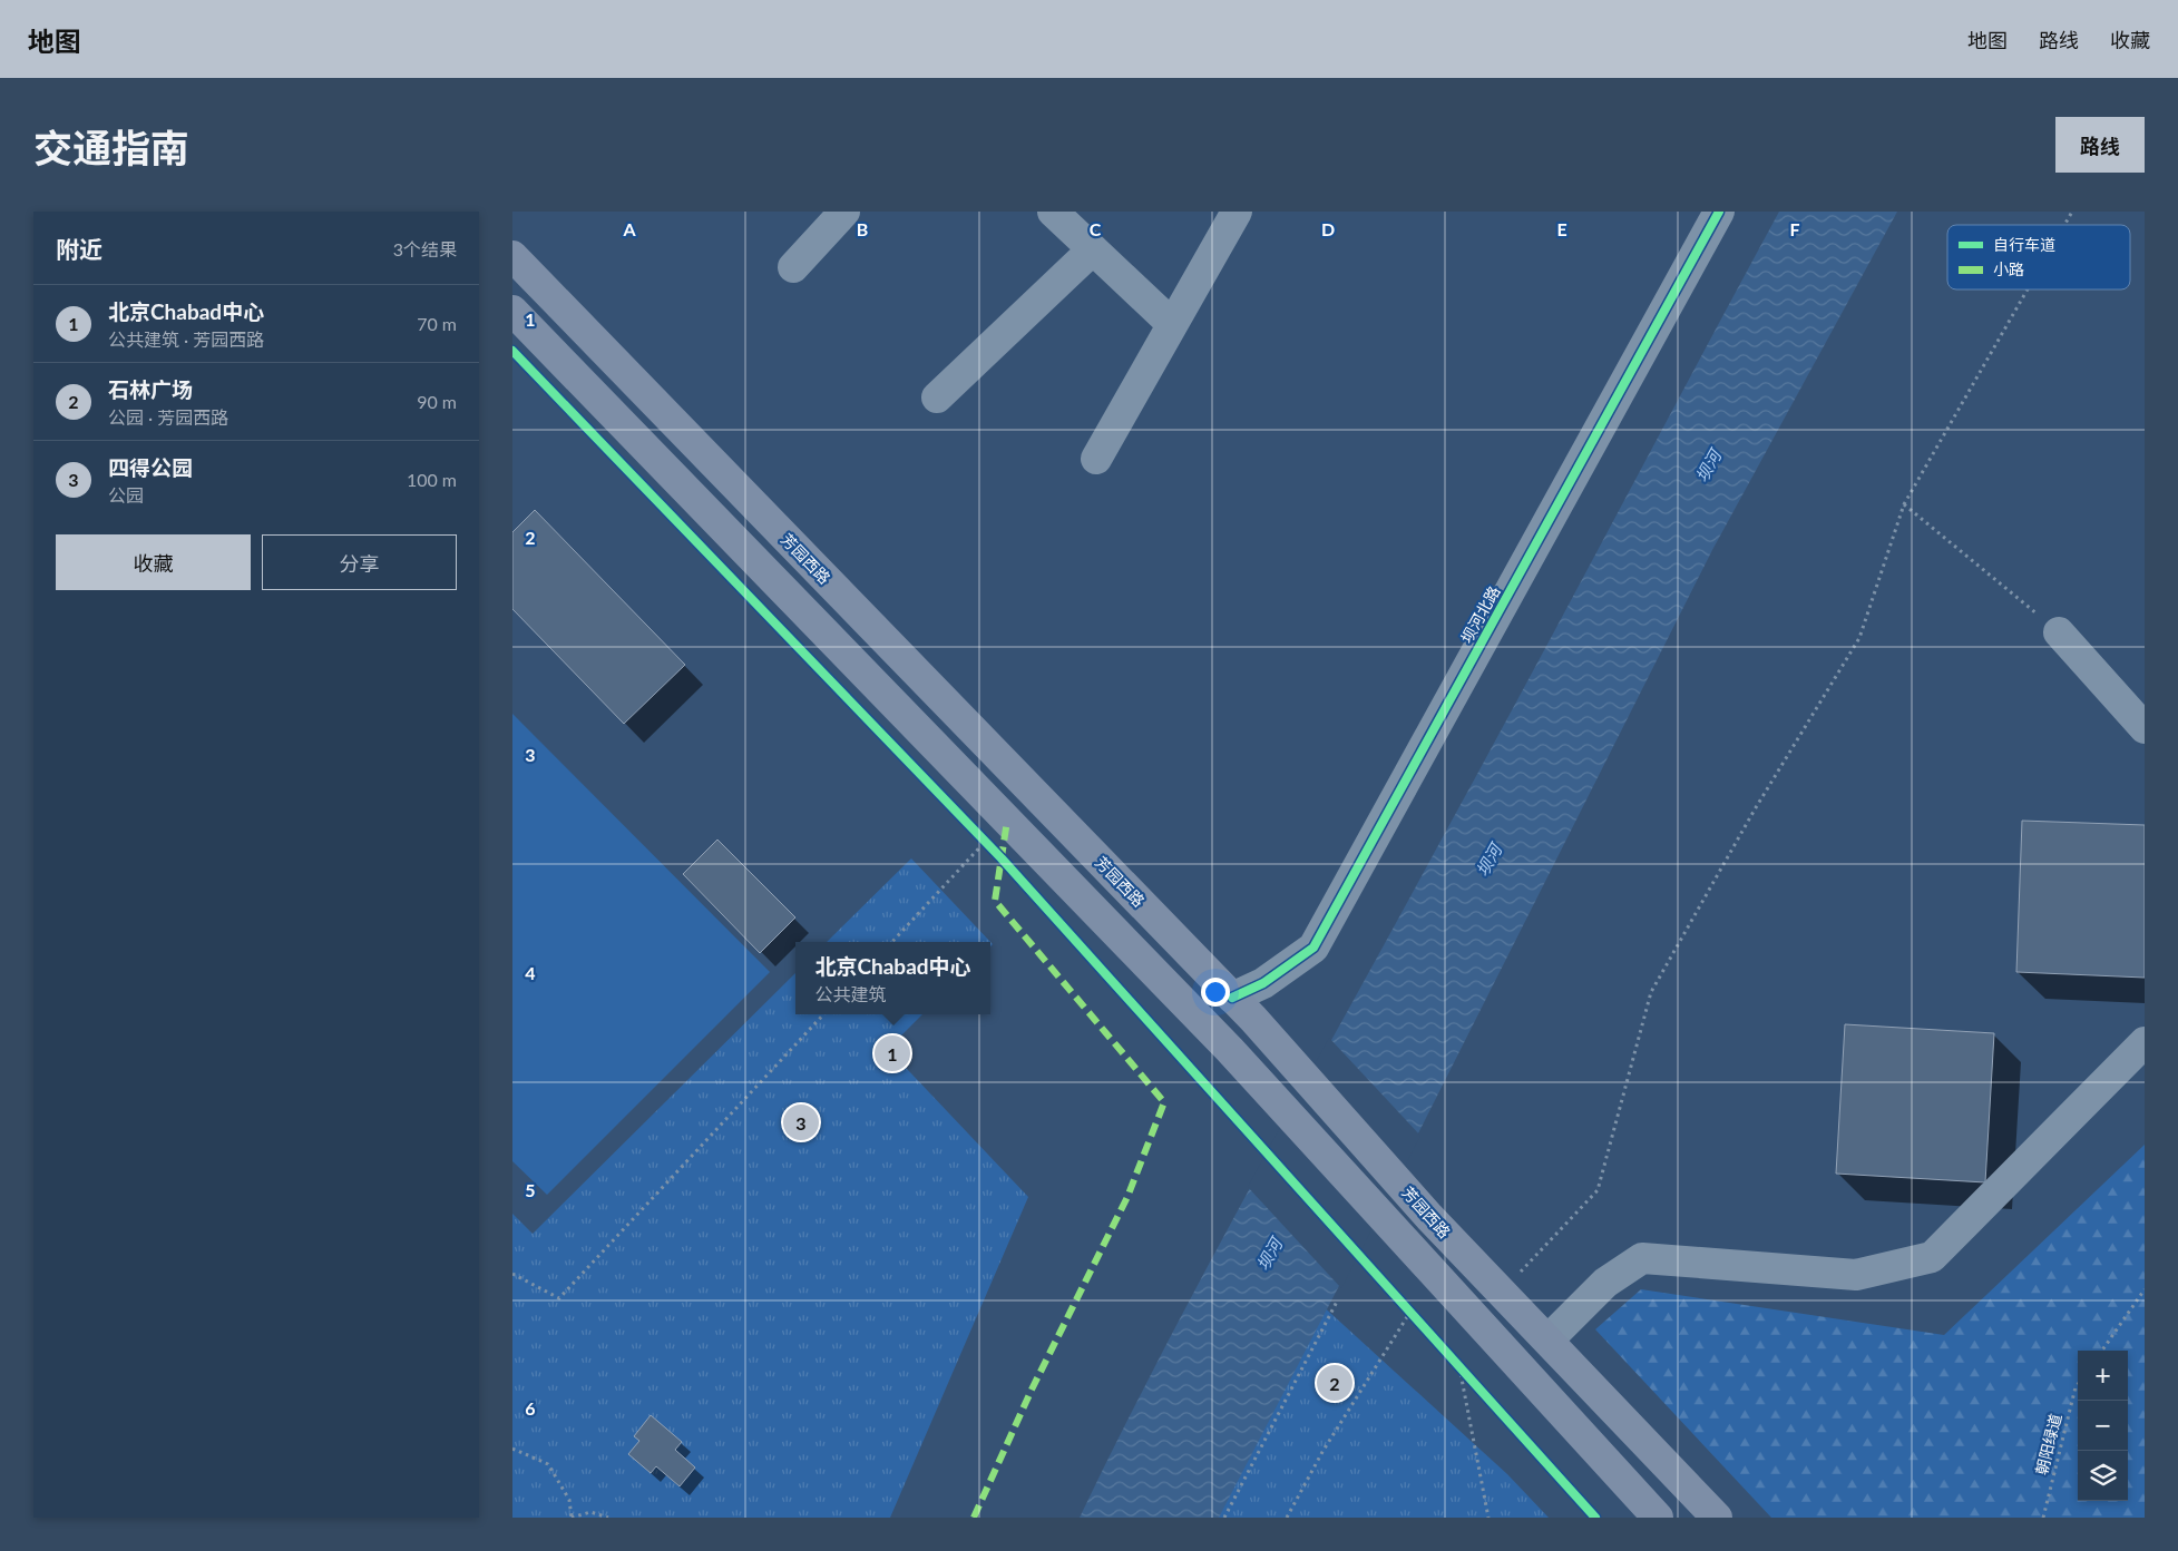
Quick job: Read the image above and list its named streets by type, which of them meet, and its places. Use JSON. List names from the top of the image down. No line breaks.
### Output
{"streets":{"main road":["芳园西路"],"street":["坝河北路"],"path":["朝阳绿道"]},"crossings":[["芳园西路","坝河北路"]],"water":["坝河"],"legend":["自行车道","小路"],"page":{"header":"地图","nav":["地图","路线","收藏"],"title":"交通指南","buttons":["路线",["收藏","分享"]],"heading":["附近","3个结果"],"list":[{"mark":"1","name":"北京Chabad中心","note":"公共建筑 · 芳园西路","value":"70 m"},{"mark":"2","name":"石林广场","note":"公园 · 芳园西路","value":"90 m"},{"mark":"3","name":"四得公园","note":"公园","value":"100 m"}],"popup":["北京Chabad中心","公共建筑"],"pins":["1","3","2"],"map_buttons":["+","−"]},"grid":{"columns":["A","B","C","D","E","F"],"rows":["1","2","3","4","5","6"]}}
